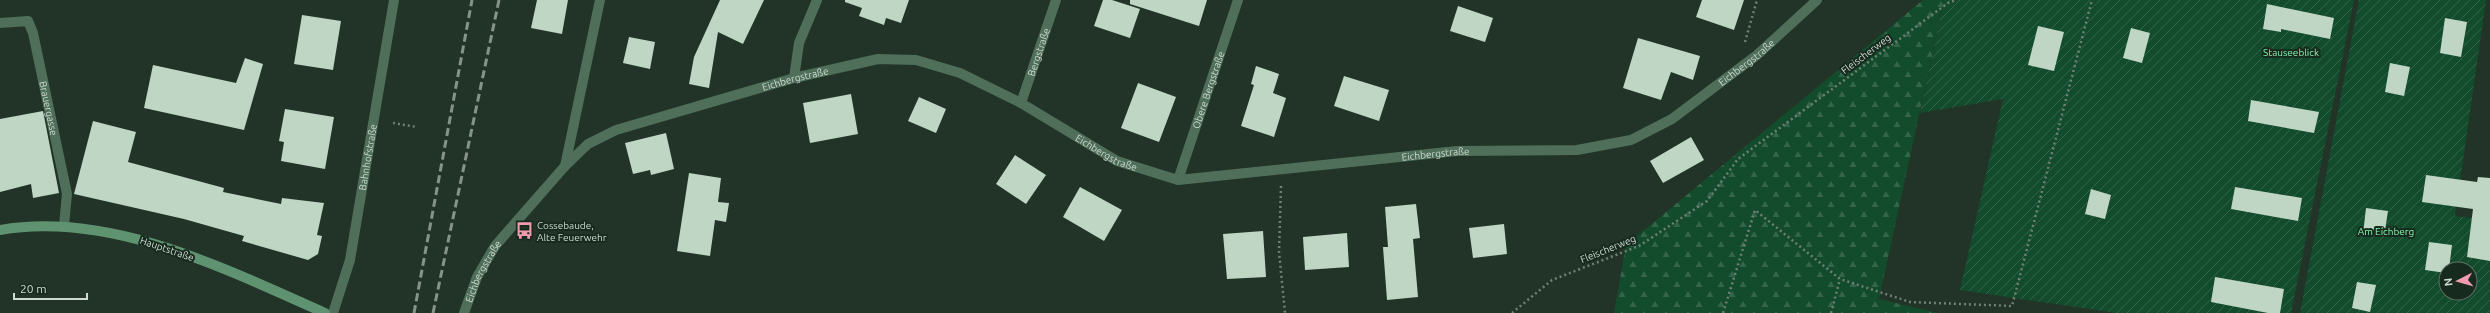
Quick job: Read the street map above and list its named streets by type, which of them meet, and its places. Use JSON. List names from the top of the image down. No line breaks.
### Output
{"streets":{"street":["Bergstraße","Eichbergstraße","Obere Bergstraße","Brauergasse","Bahnhofstraße","Hauptstraße"],"path":["Fleischerweg"]},"crossings":[["Bergstraße","Eichbergstraße"],["Eichbergstraße","Obere Bergstraße"],["Brauergasse","Hauptstraße"]],"parks":["Stauseeblick","Am Eichberg"],"places":{"bus stop":["Cossebaude, Alte Feuerwehr"]},"scale_bar":"20 m","north":"left"}
